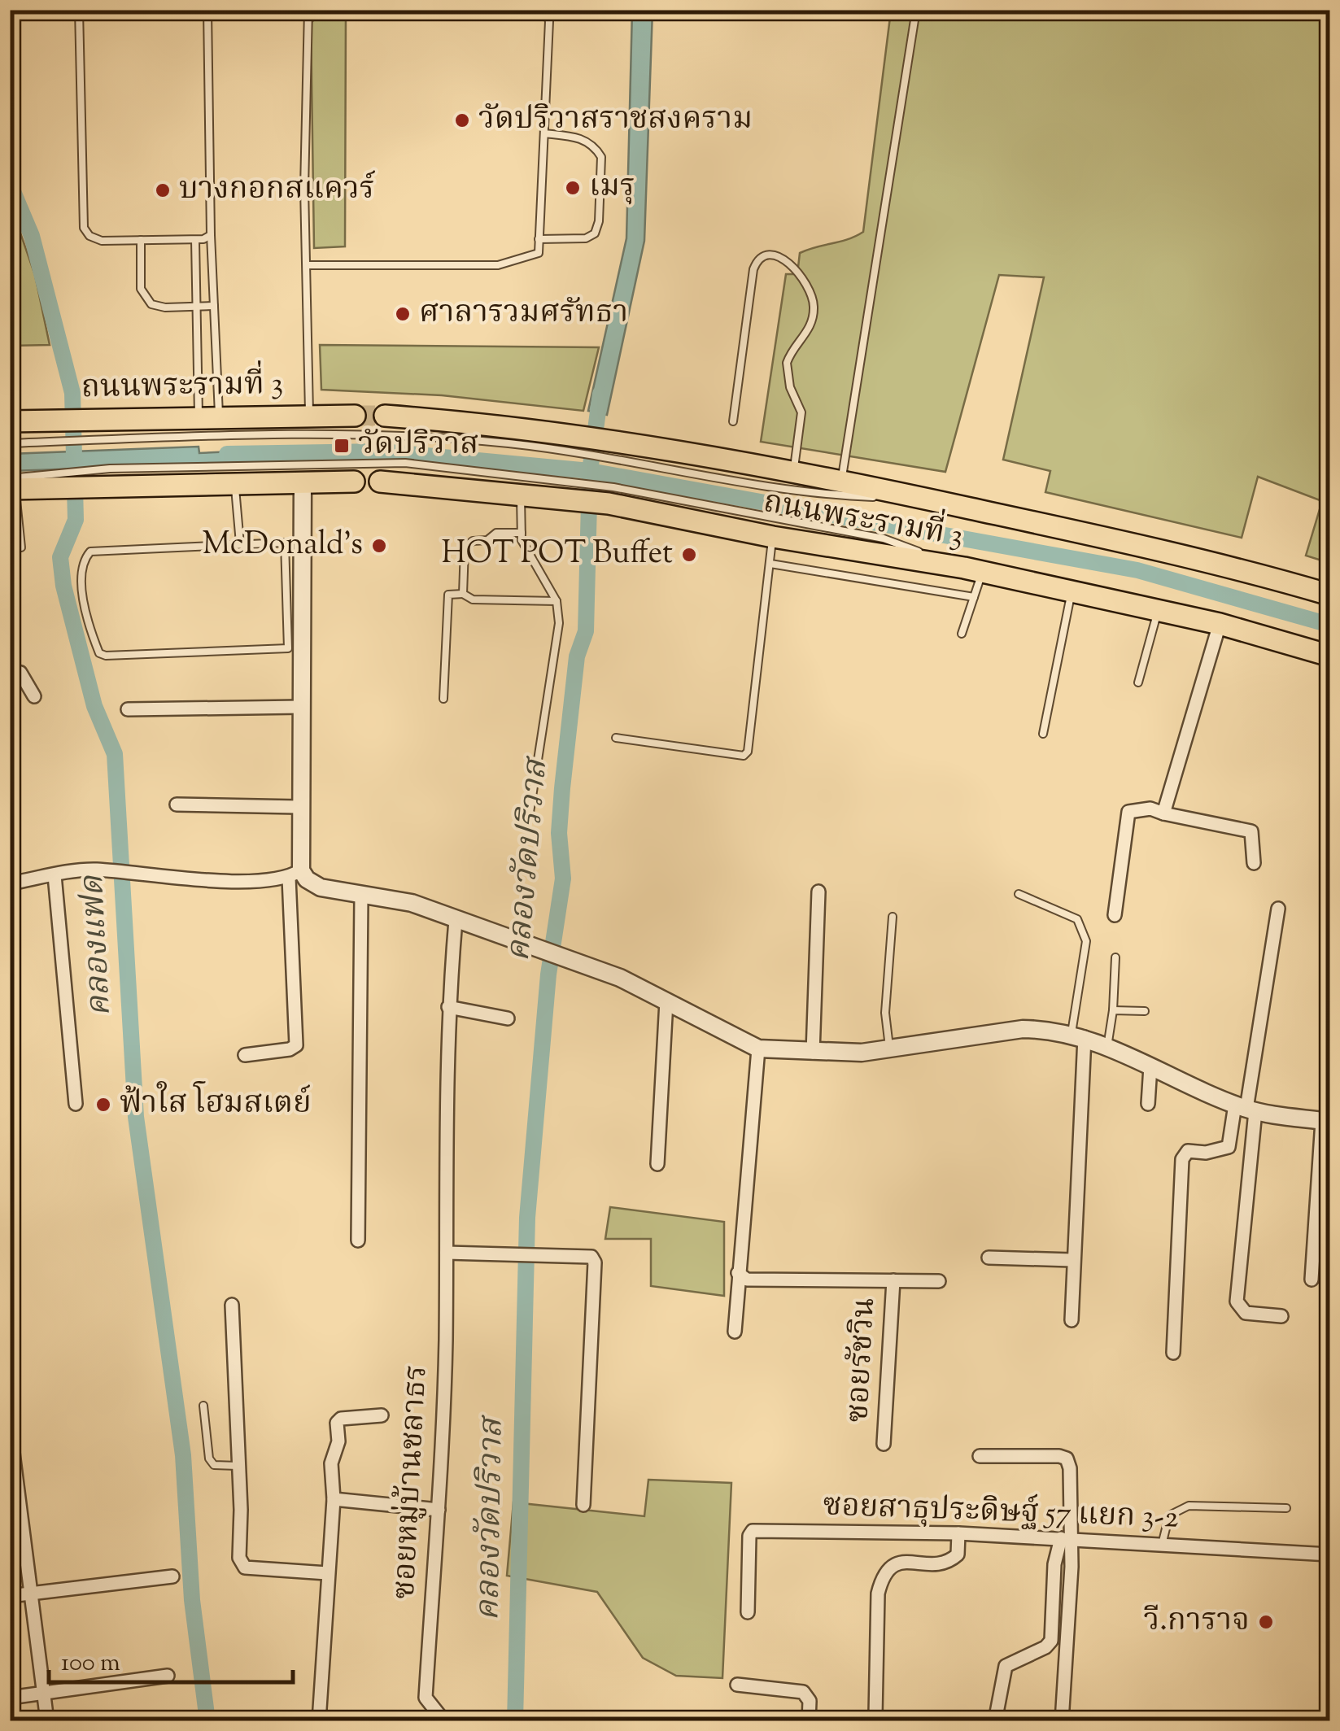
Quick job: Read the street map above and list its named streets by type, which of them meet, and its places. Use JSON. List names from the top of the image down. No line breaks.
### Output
{"streets":{"main road":["ถนนพระรามที่ 3"],"street":["ซอยรัชวิน","ซอยหมู่บ้านชลาธร","ซอยสาธุประดิษฐ์ 57 แยก 3-2"]},"water":["คลองวัดปริวาส","คลองแฟด"],"places":{"other":["วัดปริวาสราชสงคราม","เมรุ","บางกอกสแควร์","ศาลารวมศรัทธา","McDonald's","HOT POT Buffet","ฟ้าใส โฮมสเตย์","วี.การาจ"],"transit":["วัดปริวาส"]},"scale_bar":"100 m"}
